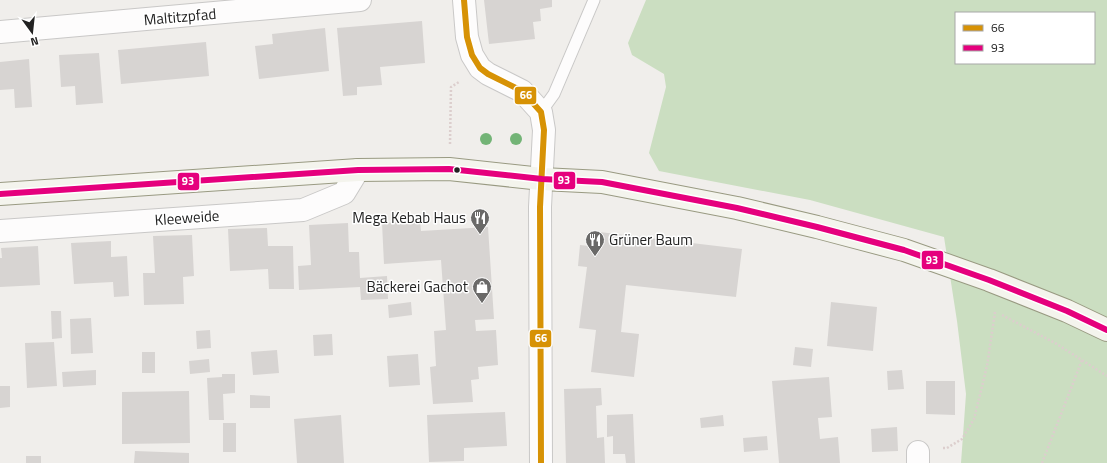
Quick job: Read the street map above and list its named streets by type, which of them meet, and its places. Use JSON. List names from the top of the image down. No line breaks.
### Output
{"streets":{"street":["Maltitzpfad","Kleeweide"]},"places":{"restaurant":["Mega Kebab Haus","Grüner Baum"],"shop":["Bäckerei Gachot"]},"lines":["transit line 66","transit line 93"],"legend":["66","93"],"north":"bottom"}
